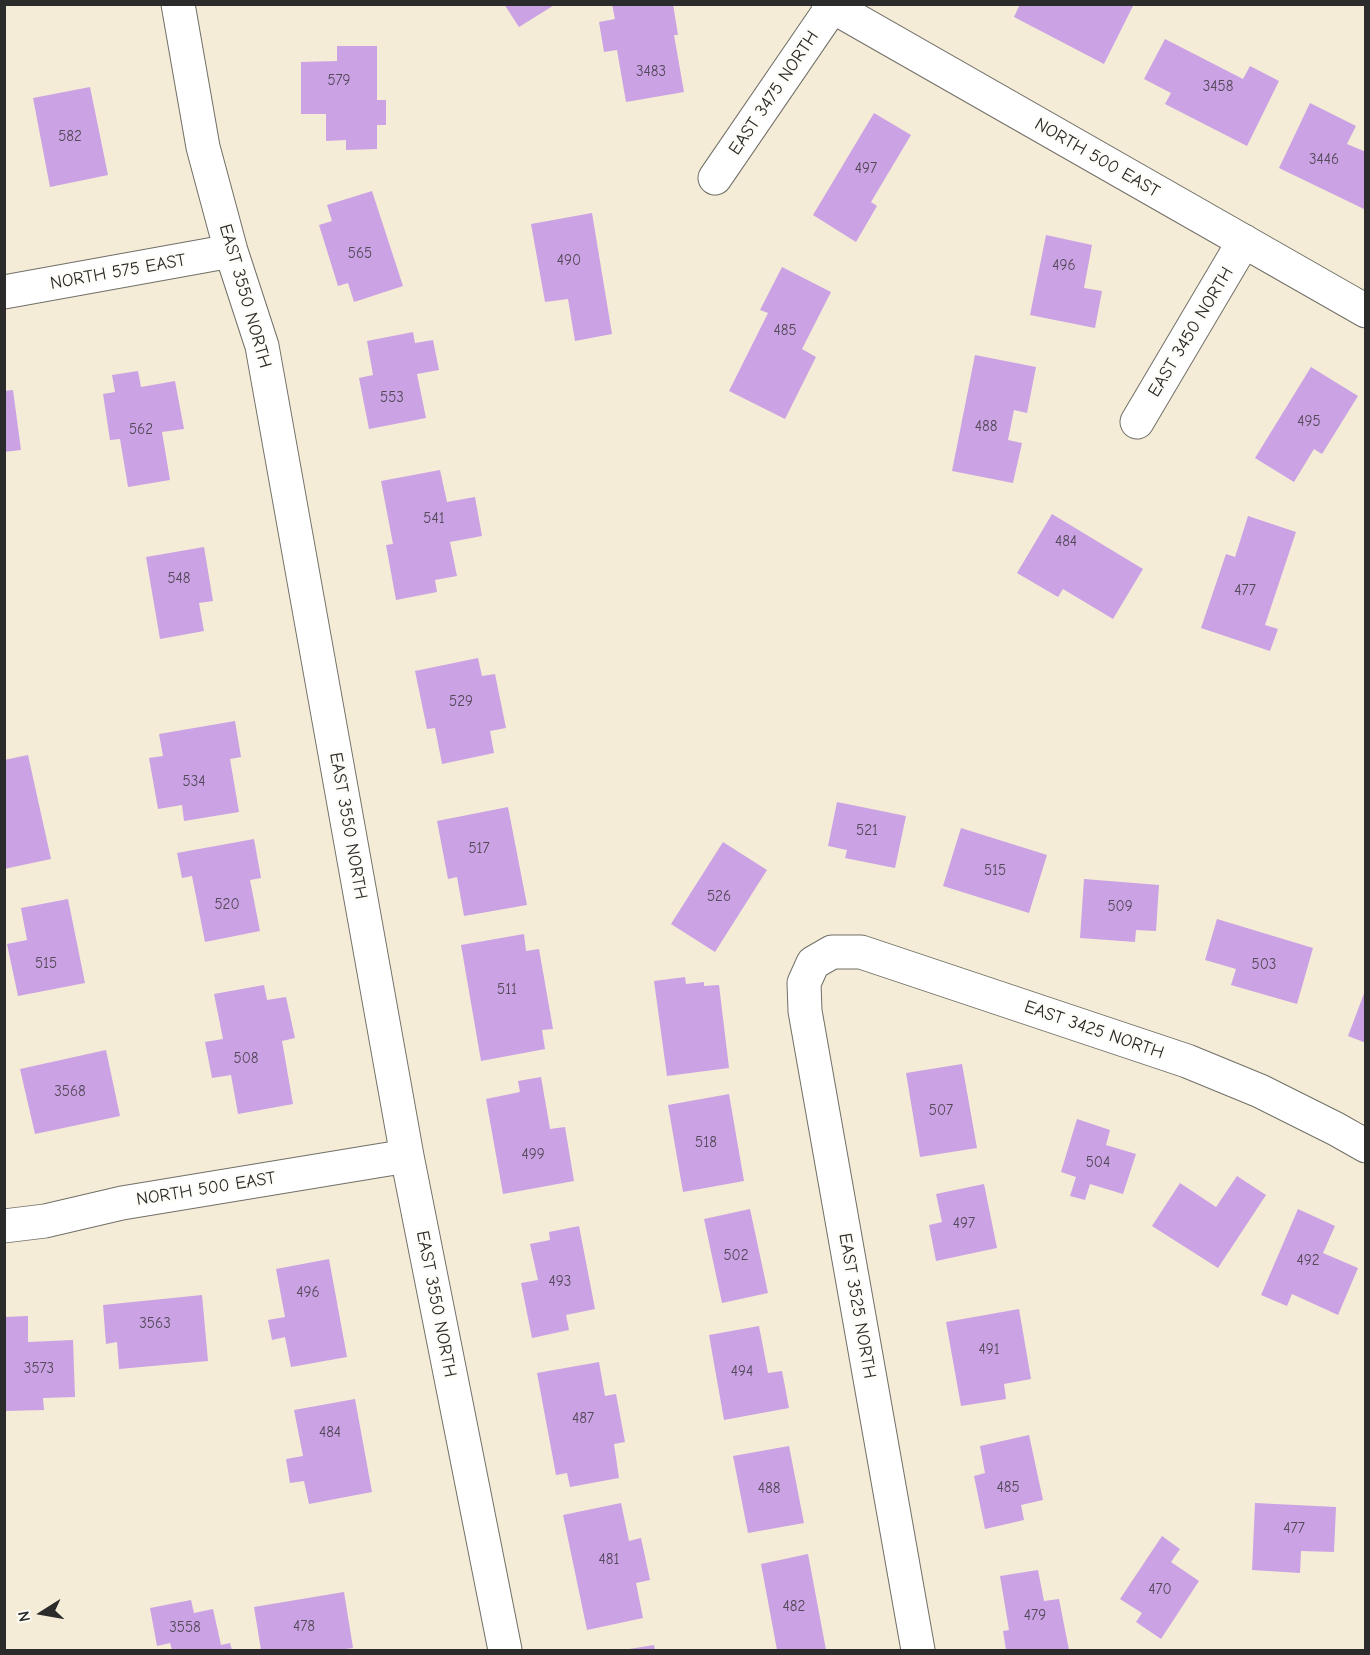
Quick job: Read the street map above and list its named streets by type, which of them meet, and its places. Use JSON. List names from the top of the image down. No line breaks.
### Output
{"streets":{"street":["EAST 3475 NORTH","NORTH 500 EAST","NORTH 575 EAST","EAST 3550 NORTH","EAST 3450 NORTH","EAST 3425 NORTH","EAST 3525 NORTH"]},"crossings":[["EAST 3475 NORTH","NORTH 500 EAST"],["NORTH 500 EAST","EAST 3550 NORTH"],["NORTH 500 EAST","EAST 3450 NORTH"],["NORTH 575 EAST","EAST 3550 NORTH"],["EAST 3425 NORTH","EAST 3525 NORTH"]],"house_numbers":["3483","579","3458","582","3446","497","565","490","496","485","553","495","488","562","541","484","548","477","529","534","521","517","515","526","520","509","515","503","511","508","3568","507","518","499","504","497","502","492","493","496","3563","491","3573","494","487","484","485","488","477","481","470","482","479","478","3558"],"north":"left"}
